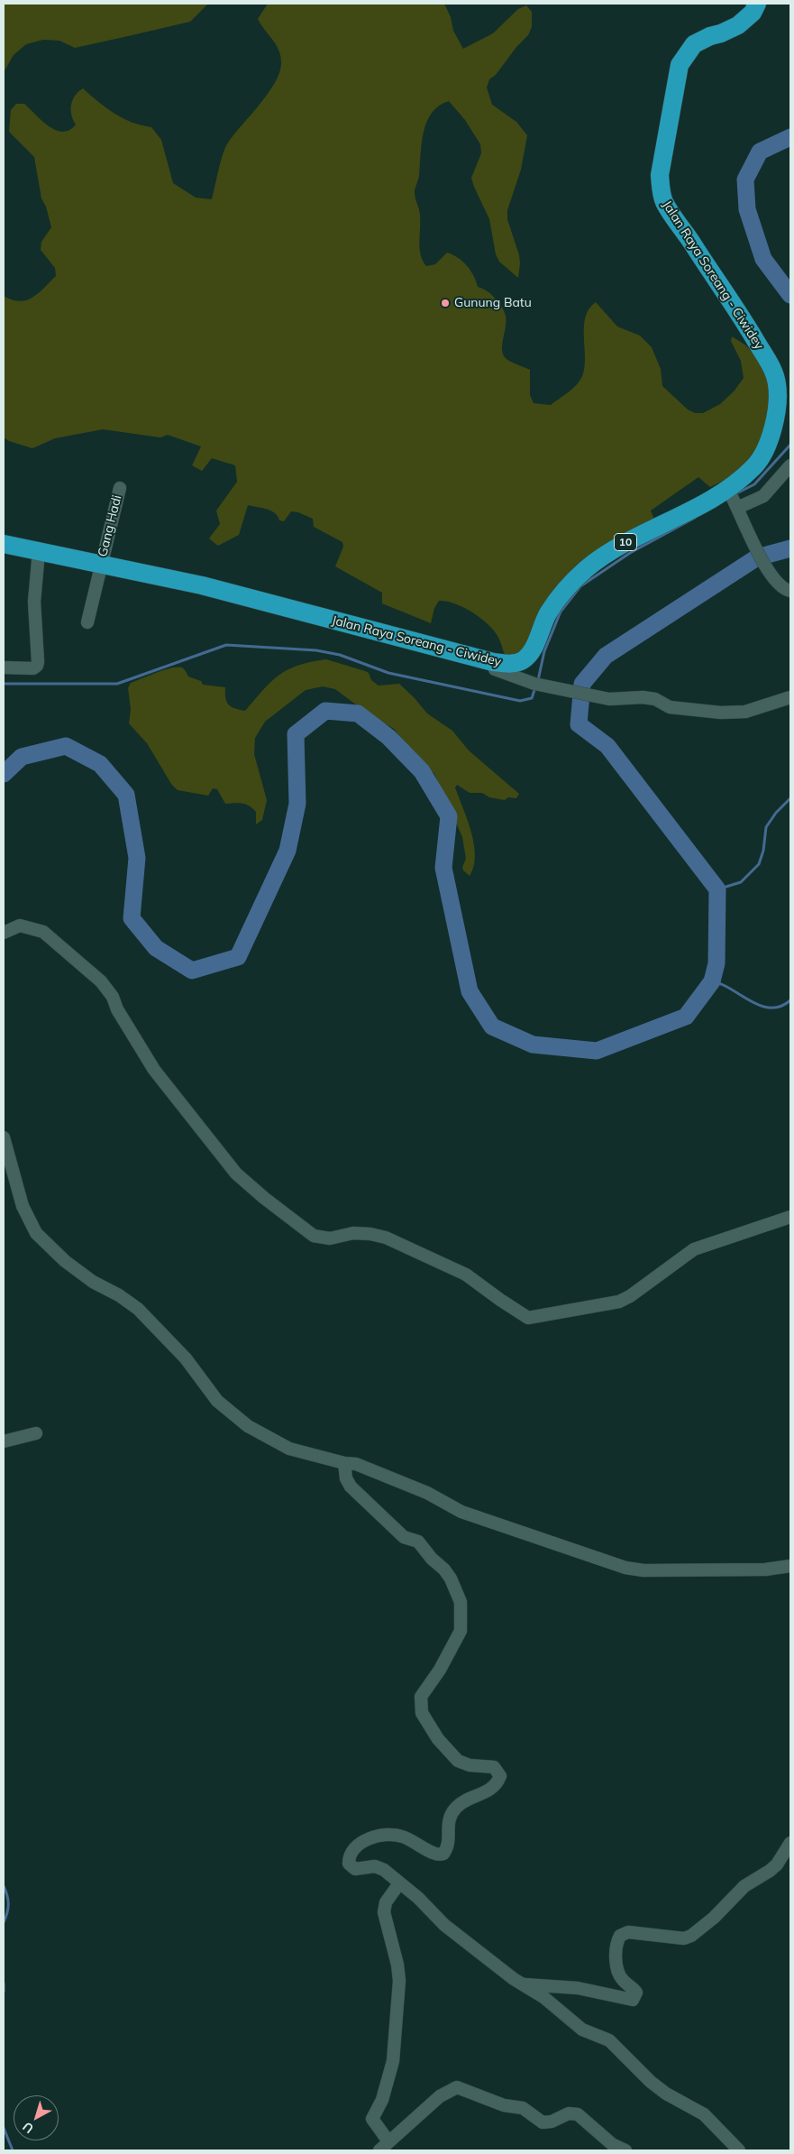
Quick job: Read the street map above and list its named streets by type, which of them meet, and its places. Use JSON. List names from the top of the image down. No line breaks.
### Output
{"streets":{"highway":["Jalan Raya Soreang - Ciwidey","10"],"street":["Gang Hadi"]},"crossings":[["Jalan Raya Soreang - Ciwidey","Gang Hadi"]],"places":["Gunung Batu"],"north":"bottom left"}
